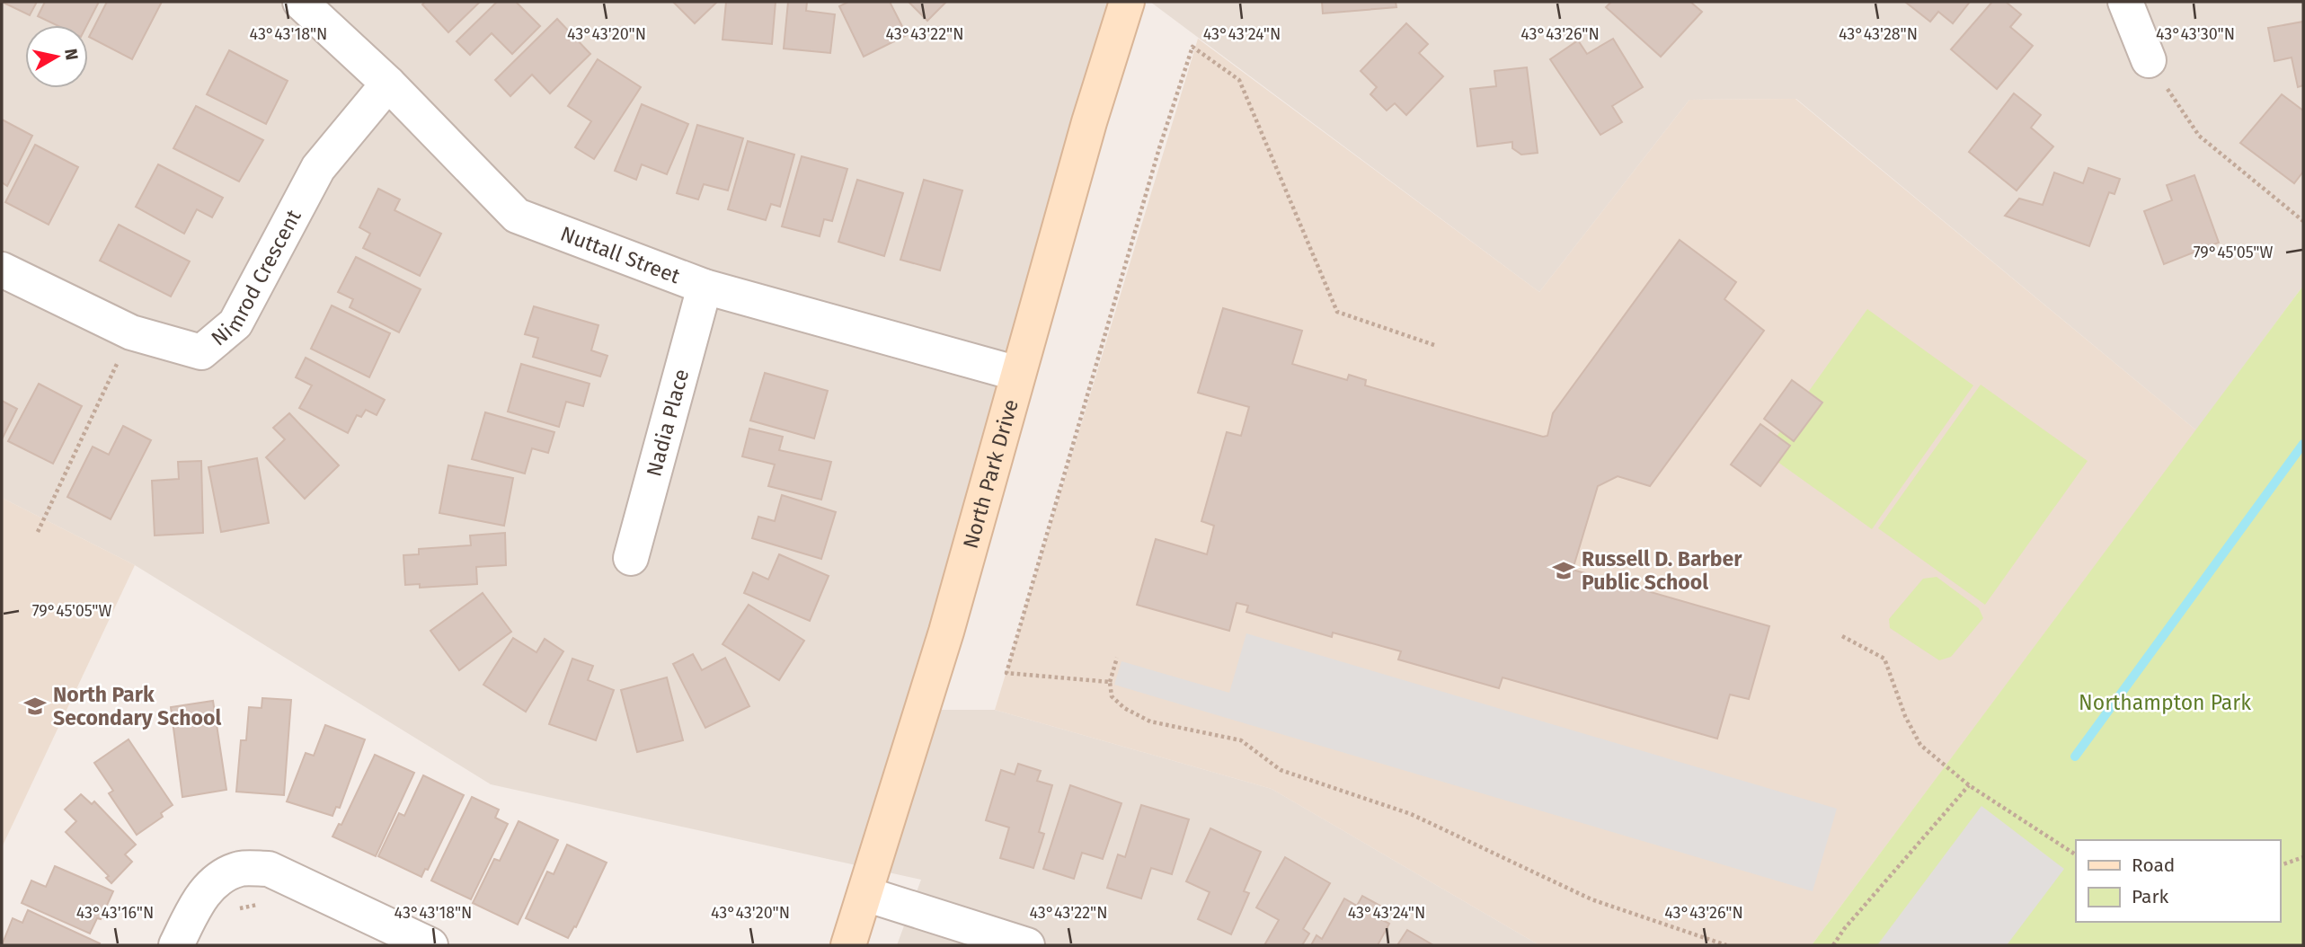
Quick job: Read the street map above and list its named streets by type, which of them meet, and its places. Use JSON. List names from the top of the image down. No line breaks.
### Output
{"streets":{"main road":["North Park Drive"],"street":["Nuttall Street","Nimrod Crescent","Nadia Place"]},"crossings":[["Nuttall Street","Nimrod Crescent"],["Nuttall Street","Nadia Place"],["Nuttall Street","North Park Drive"]],"parks":["Northampton Park"],"places":{"school or university":["Russell D. Barber Public School","North Park Secondary School"]},"legend":["Road","Park"],"north":"right","coordinates":["43°43'18\"N","43°43'20\"N","43°43'22\"N","43°43'24\"N","43°43'26\"N","43°43'28\"N","43°43'30\"N","79°45'05\"W","43°43'16\"N"]}
